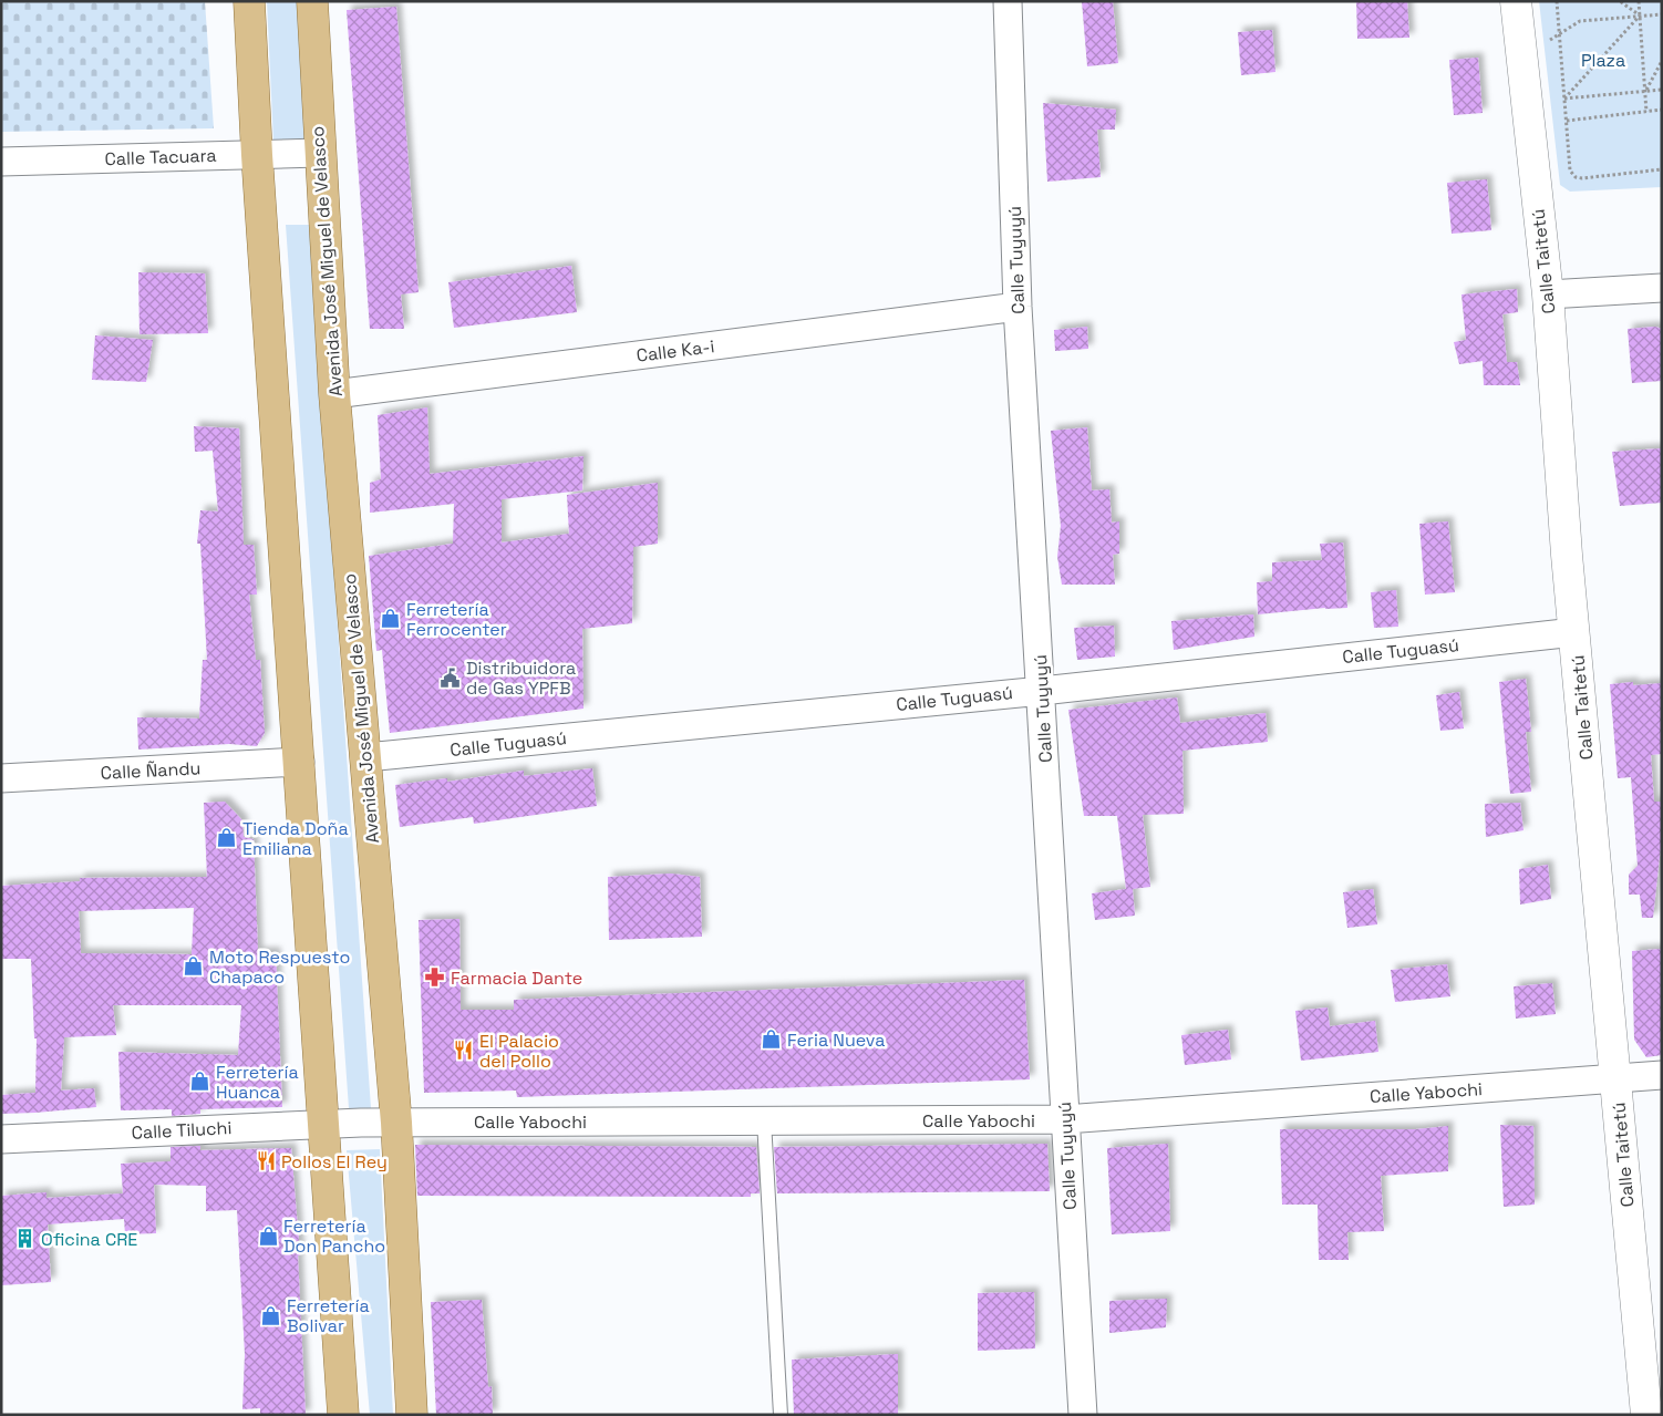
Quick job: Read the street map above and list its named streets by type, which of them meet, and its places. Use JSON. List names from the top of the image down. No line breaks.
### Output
{"streets":{"main road":["Avenida José Miguel de Velasco"],"street":["Calle Tacuara","Calle Tuyuyú","Calle Taitetú","Calle Ka-i","Calle Tuguasú","Calle Ñandu","Calle Yabochi","Calle Tiluchi"]},"crossings":[["Calle Tacuara","Avenida José Miguel de Velasco"],["Calle Tuyuyú","Calle Ka-i"],["Calle Tuyuyú","Calle Tuguasú"],["Calle Tuyuyú","Calle Yabochi"],["Avenida José Miguel de Velasco","Calle Ka-i"],["Avenida José Miguel de Velasco","Calle Tuguasú"],["Avenida José Miguel de Velasco","Calle Yabochi"],["Calle Taitetú","Calle Tuguasú"],["Calle Taitetú","Calle Yabochi"],["Calle Yabochi","Calle Tiluchi"]],"parks":["Plaza"],"places":{"shop":["Ferretería Ferrocenter","Tienda Doña Emiliana","Moto Respuesto Chapaco","Feria Nueva","Ferretería Huanca","Ferretería Don Pancho","Ferretería Bolivar"],"public building":["Distribuidora de Gas YPFB"],"pharmacy":["Farmacia Dante"],"restaurant":["El Palacio del Pollo","Pollos El Rey"],"building":["Oficina CRE"]}}
